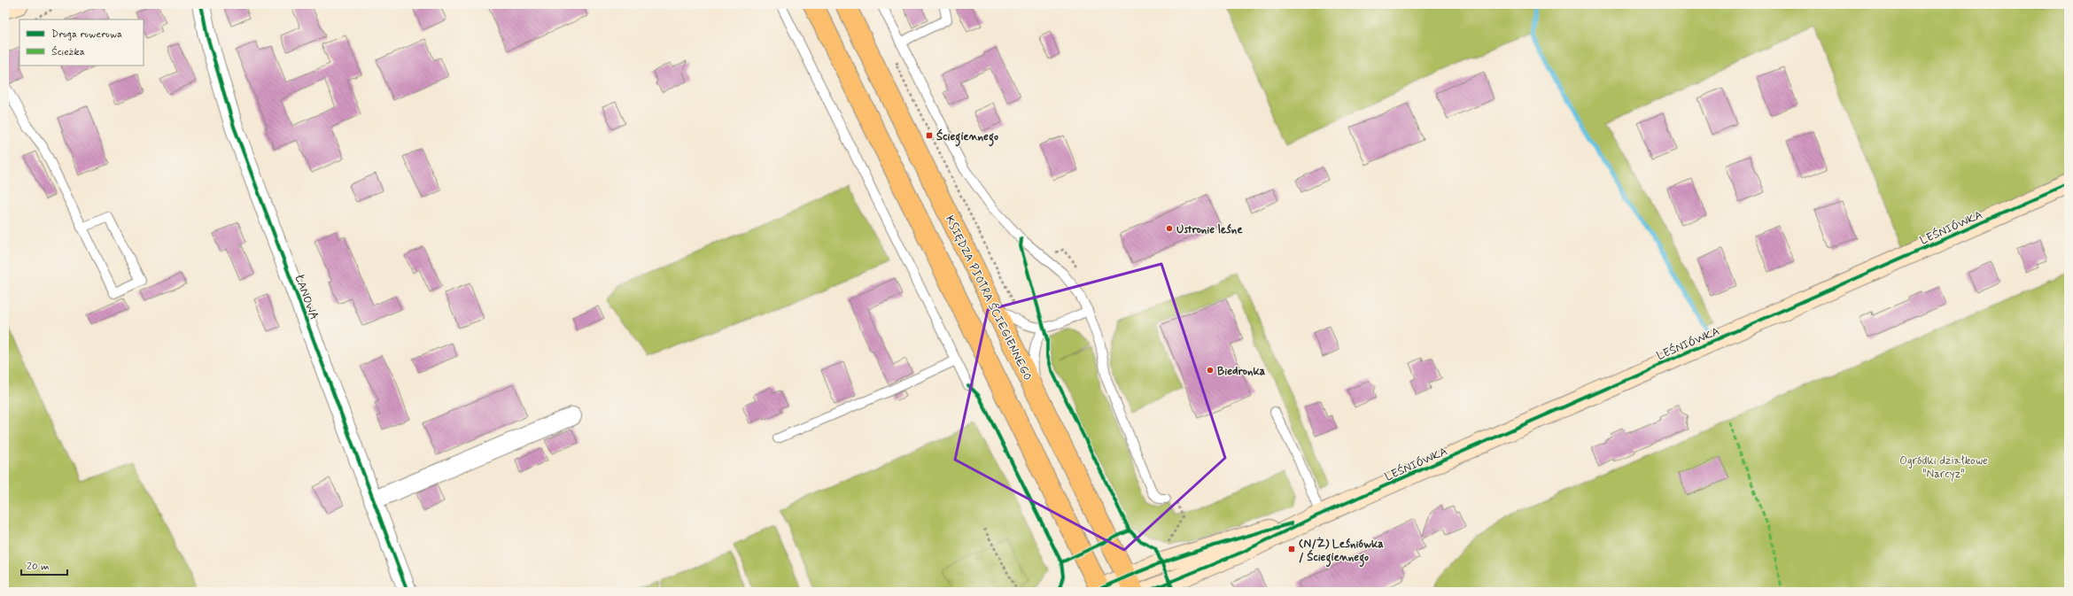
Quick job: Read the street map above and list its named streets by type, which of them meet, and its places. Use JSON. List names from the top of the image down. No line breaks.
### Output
{"streets":{"main road":["KSIĘDZA PIOTRA ŚCIEGIENNEGO"],"street":["LEŚNIÓWKA","ŁANOWA"]},"crossings":[["LEŚNIÓWKA","KSIĘDZA PIOTRA ŚCIEGIENNEGO"]],"parks":["Ogródki działkowe \"Narcyz\""],"places":{"transit":["Ściegiennego","(N/Ż) Leśniówka / Ściegiennego"],"other":["Ustronie leśne","Biedronka"]},"legend":["Droga rowerowa","Ścieżka"],"scale_bar":"20 m"}
